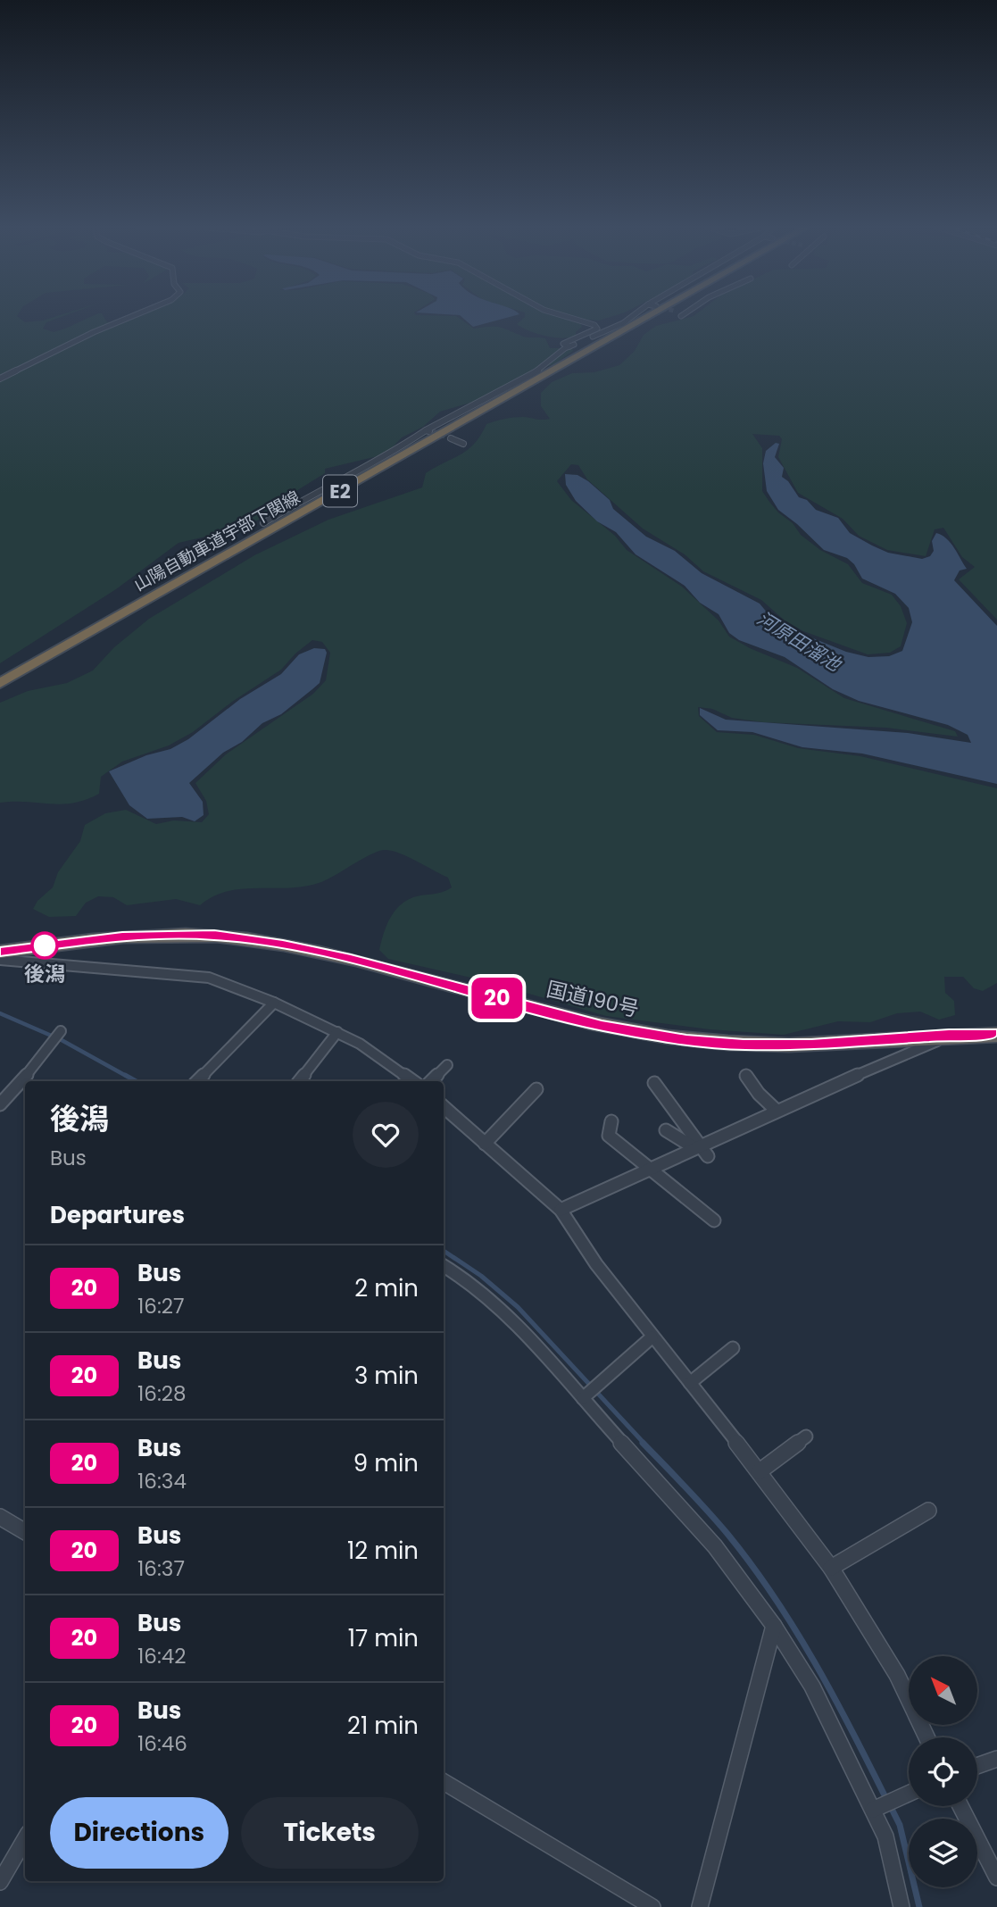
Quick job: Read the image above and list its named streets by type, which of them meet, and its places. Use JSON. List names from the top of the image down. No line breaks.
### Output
{"streets":{"highway":["E2","山陽自動車道宇部下関線","国道190号"]},"water":["河原田溜池"],"places":["後潟"],"lines":["bus line 20"],"north":"top left","page":{"on_map":"20","heading":[["後潟","Bus"],"Departures"],"list":[{"mark":"20","name":"Bus","note":"16:27","value":"2 min"},{"mark":"20","name":"Bus","note":"16:28","value":"3 min"},{"mark":"20","name":"Bus","note":"16:34","value":"9 min"},{"mark":"20","name":"Bus","note":"16:37","value":"12 min"},{"mark":"20","name":"Bus","note":"16:42","value":"17 min"},{"mark":"20","name":"Bus","note":"16:46","value":"21 min"}],"buttons":["Directions","Tickets"]}}
